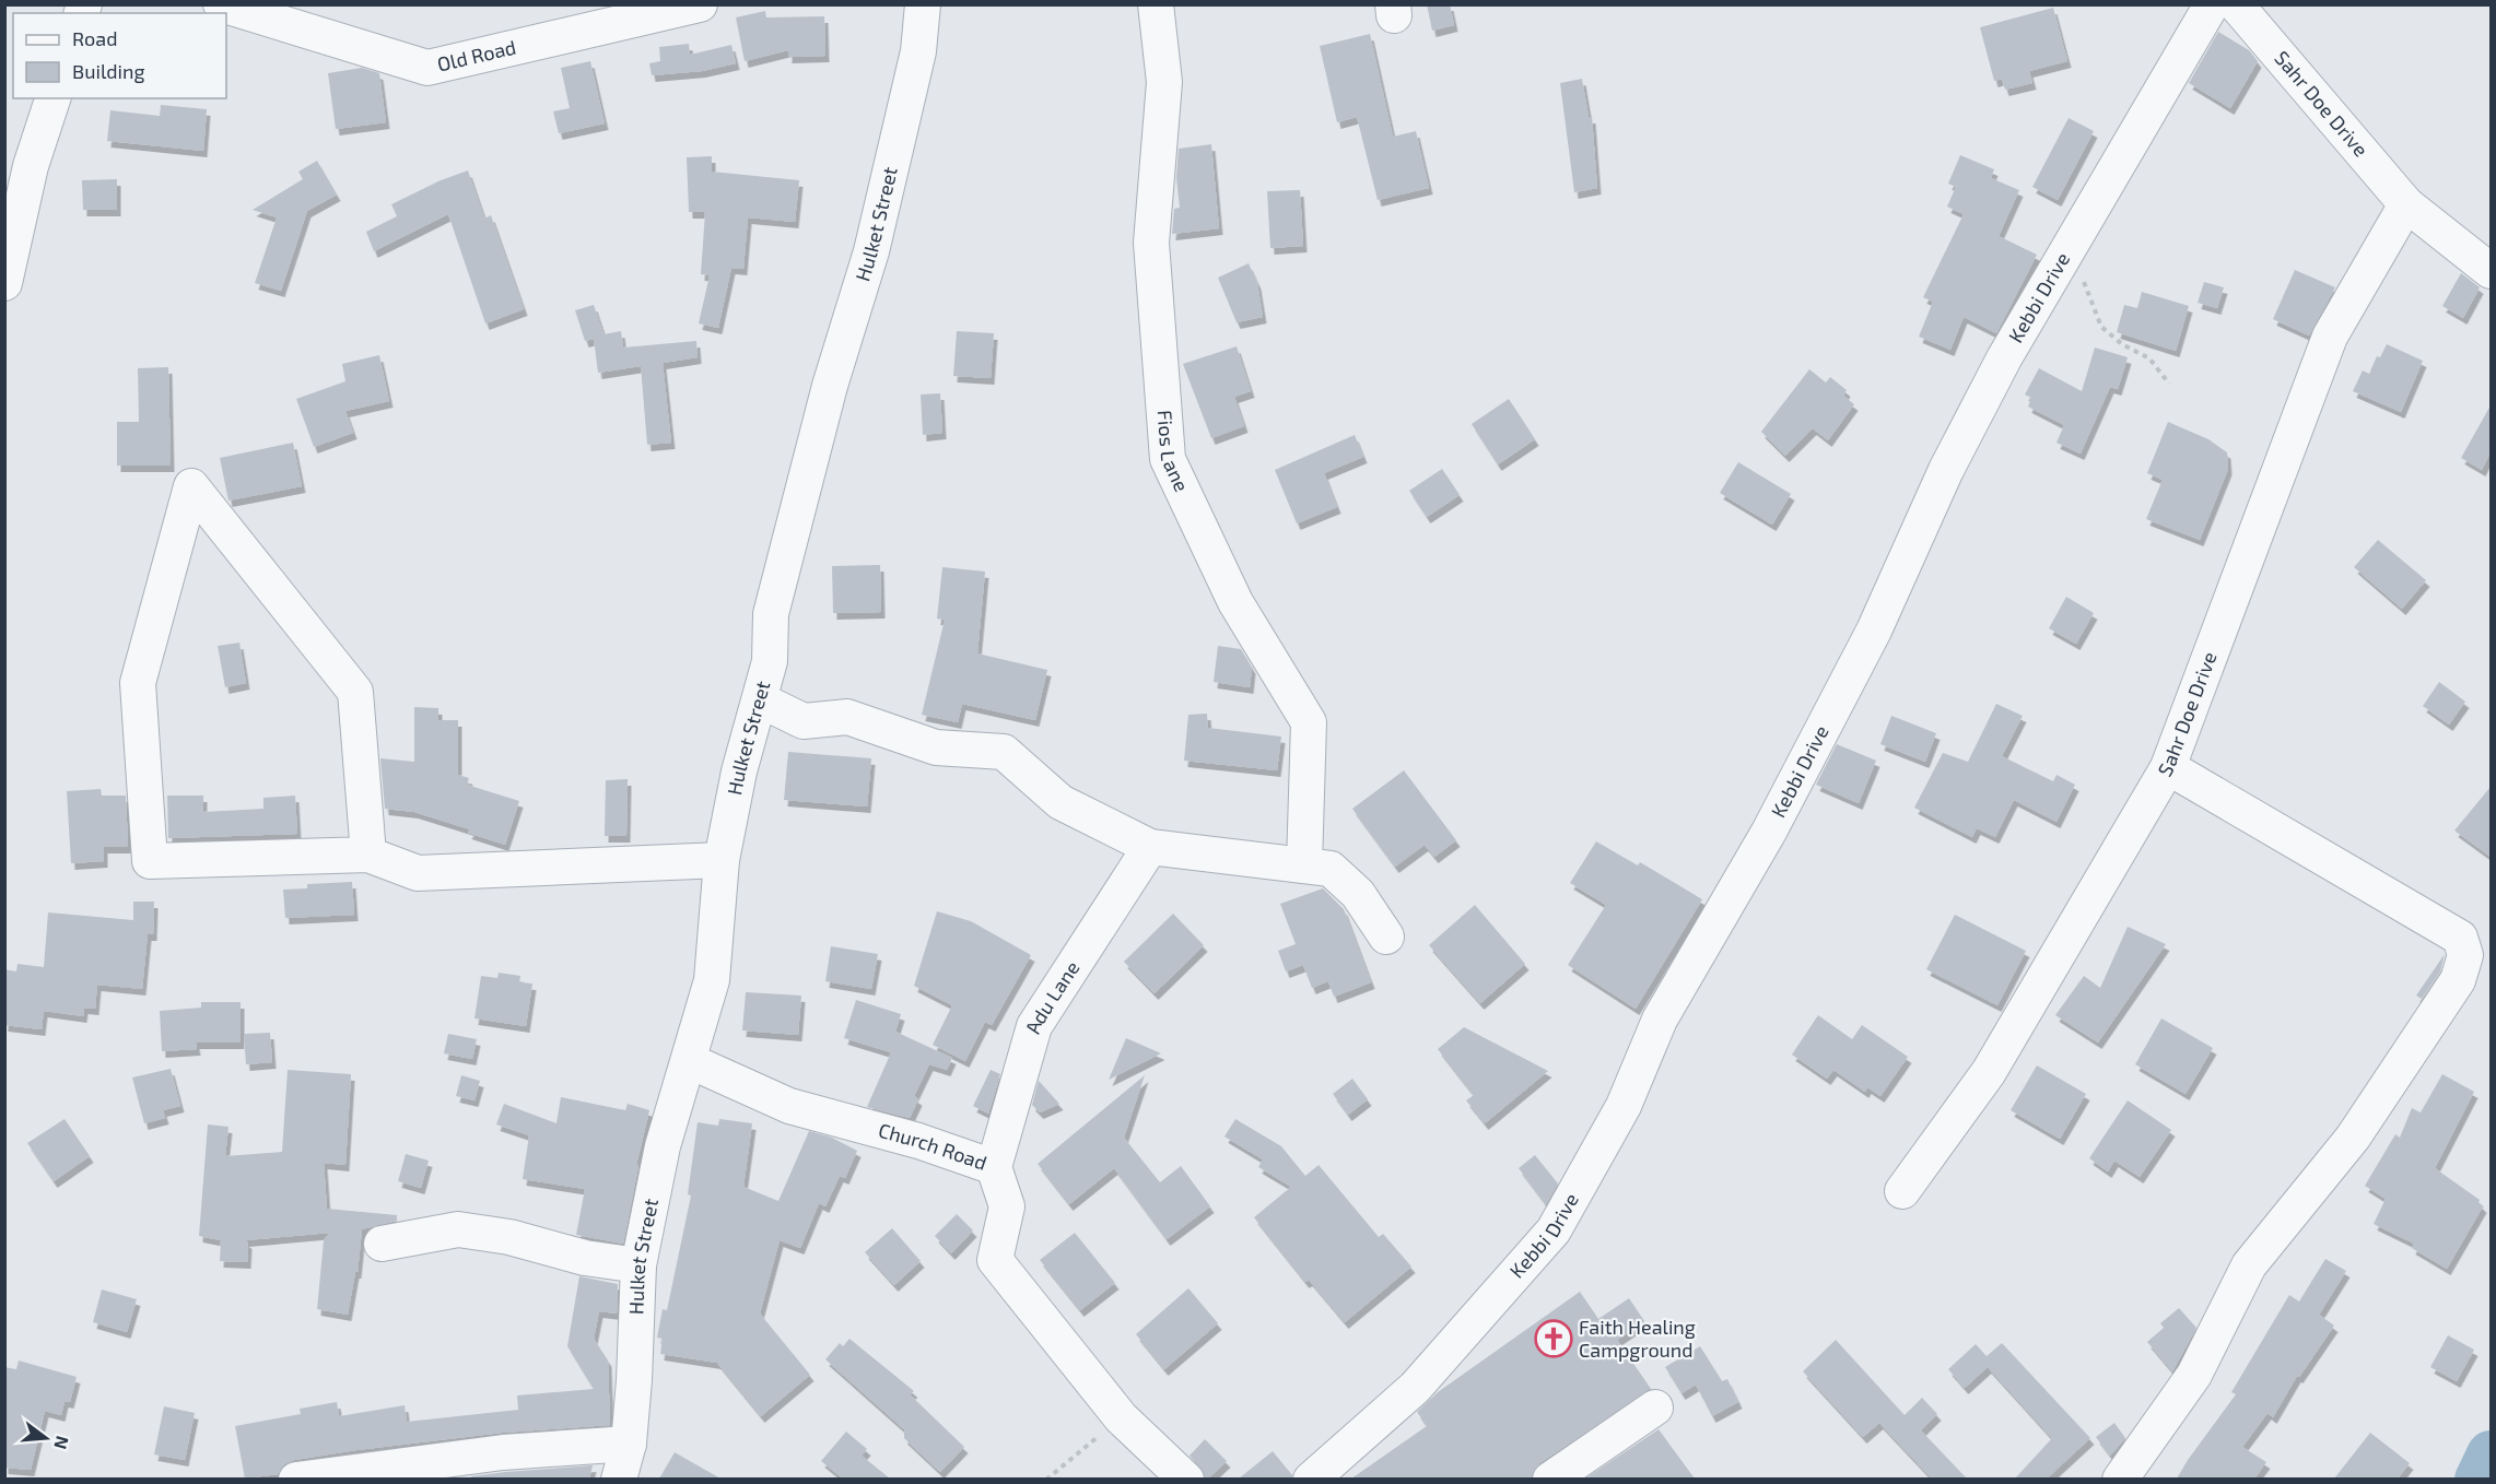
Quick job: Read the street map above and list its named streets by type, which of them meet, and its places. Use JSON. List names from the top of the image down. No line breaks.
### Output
{"streets":{"street":["Old Road","Sahr Doe Drive","Hulket Street","Kebbi Drive","Fios Lane","Adu Lane","Church Road"]},"crossings":[["Hulket Street","Church Road"],["Adu Lane","Church Road"]],"places":{"church":["Faith Healing Campground"]},"legend":["Road","Building"],"north":"right"}
